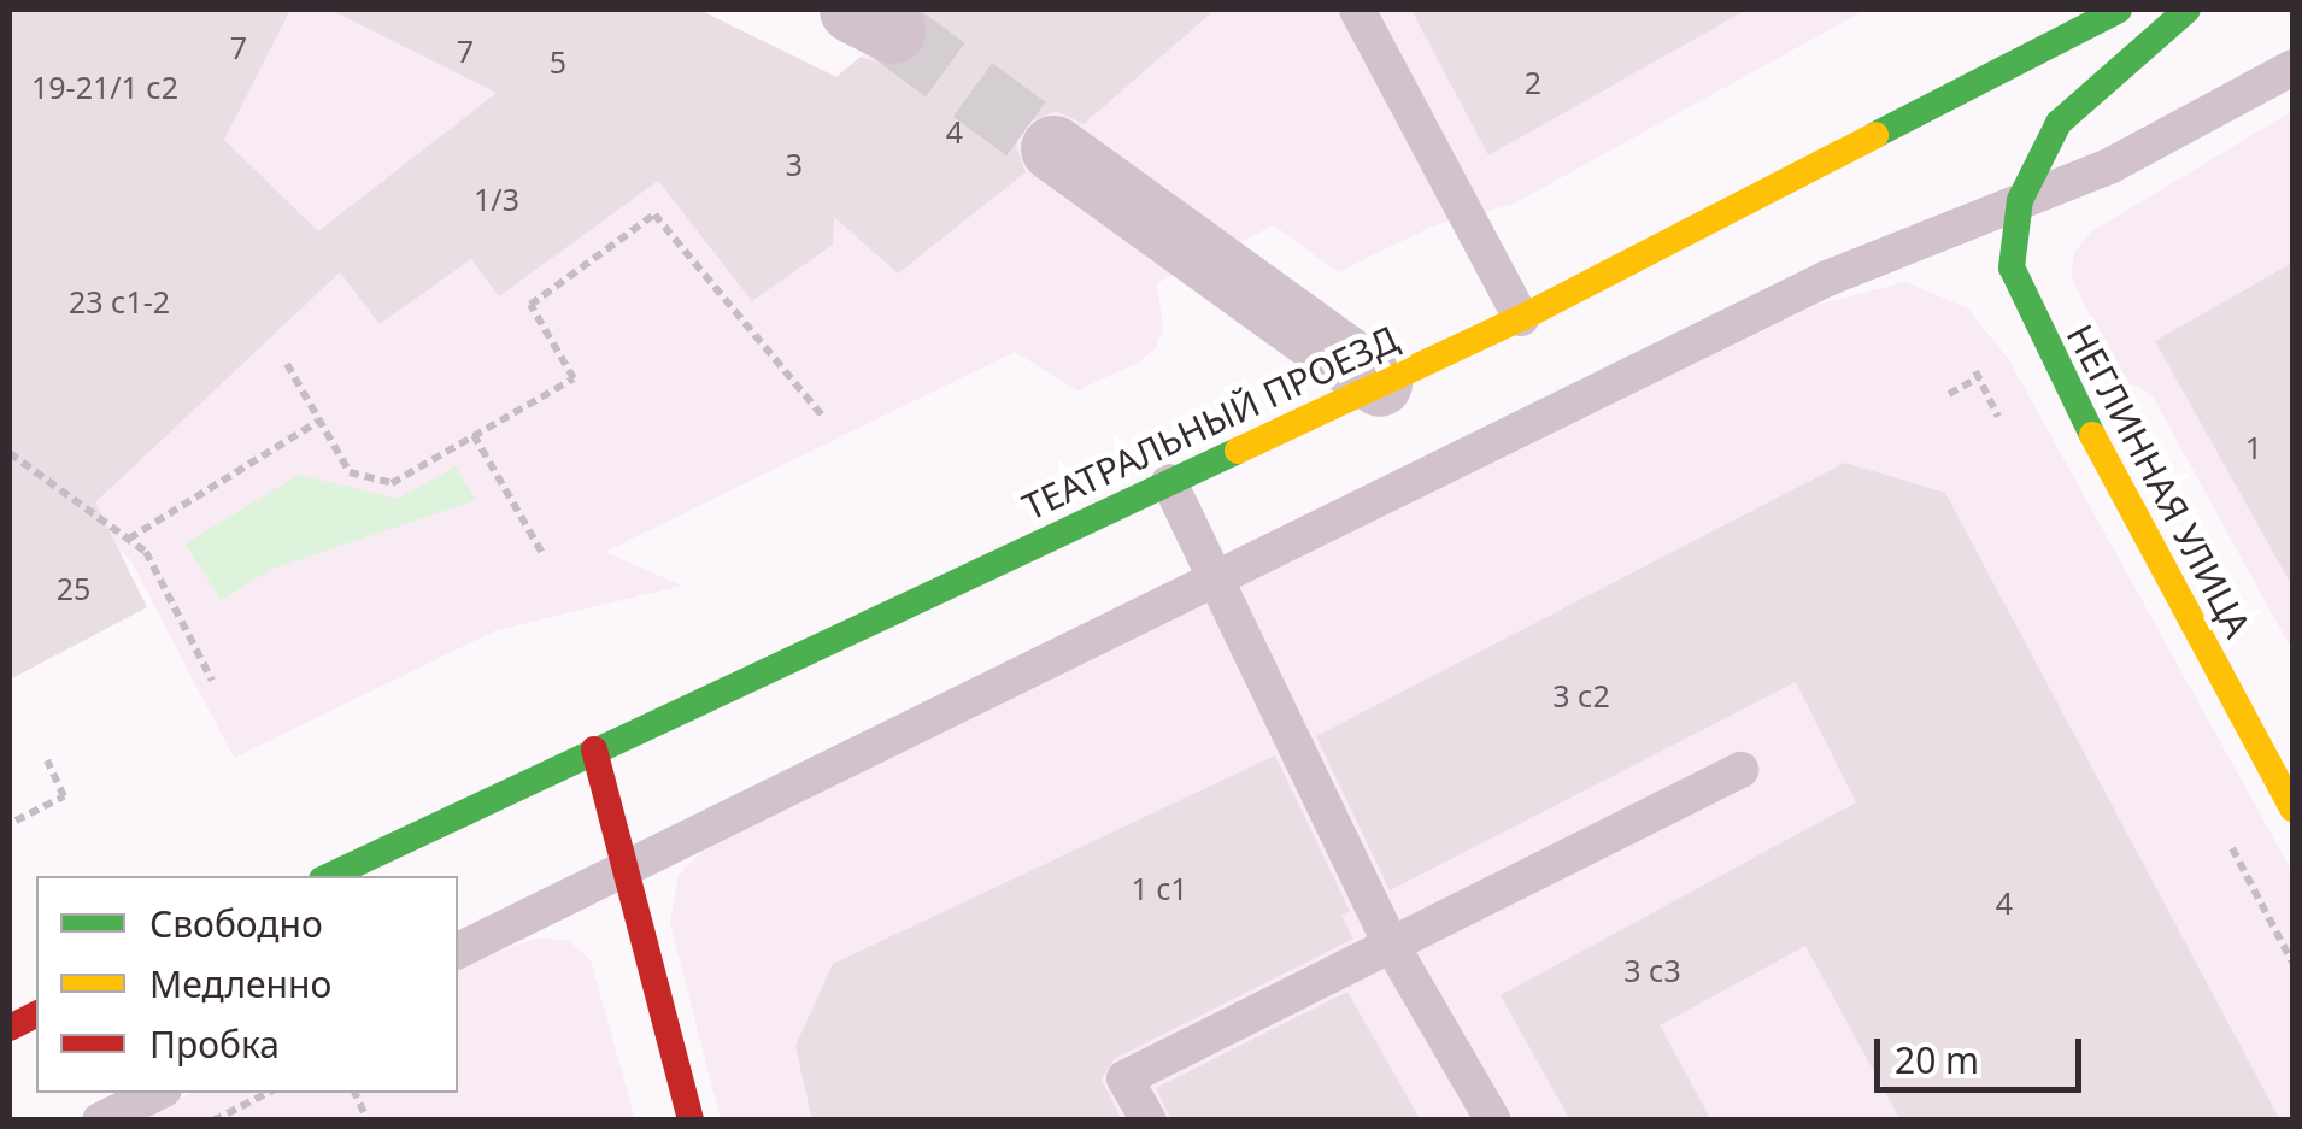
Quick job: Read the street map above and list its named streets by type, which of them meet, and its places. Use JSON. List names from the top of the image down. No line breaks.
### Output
{"streets":{"main road":["ТЕАТРАЛЬНЫЙ ПРОЕЗД","НЕГЛИННАЯ УЛИЦА"]},"house_numbers":["7","7","5","2","19-21/1 с2","4","3","1/3","23 с1-2","1","25","3 с2","1 c1","4","3 с3"],"legend":["Свободно","Медленно","Пробка"],"scale_bar":"20 m"}
